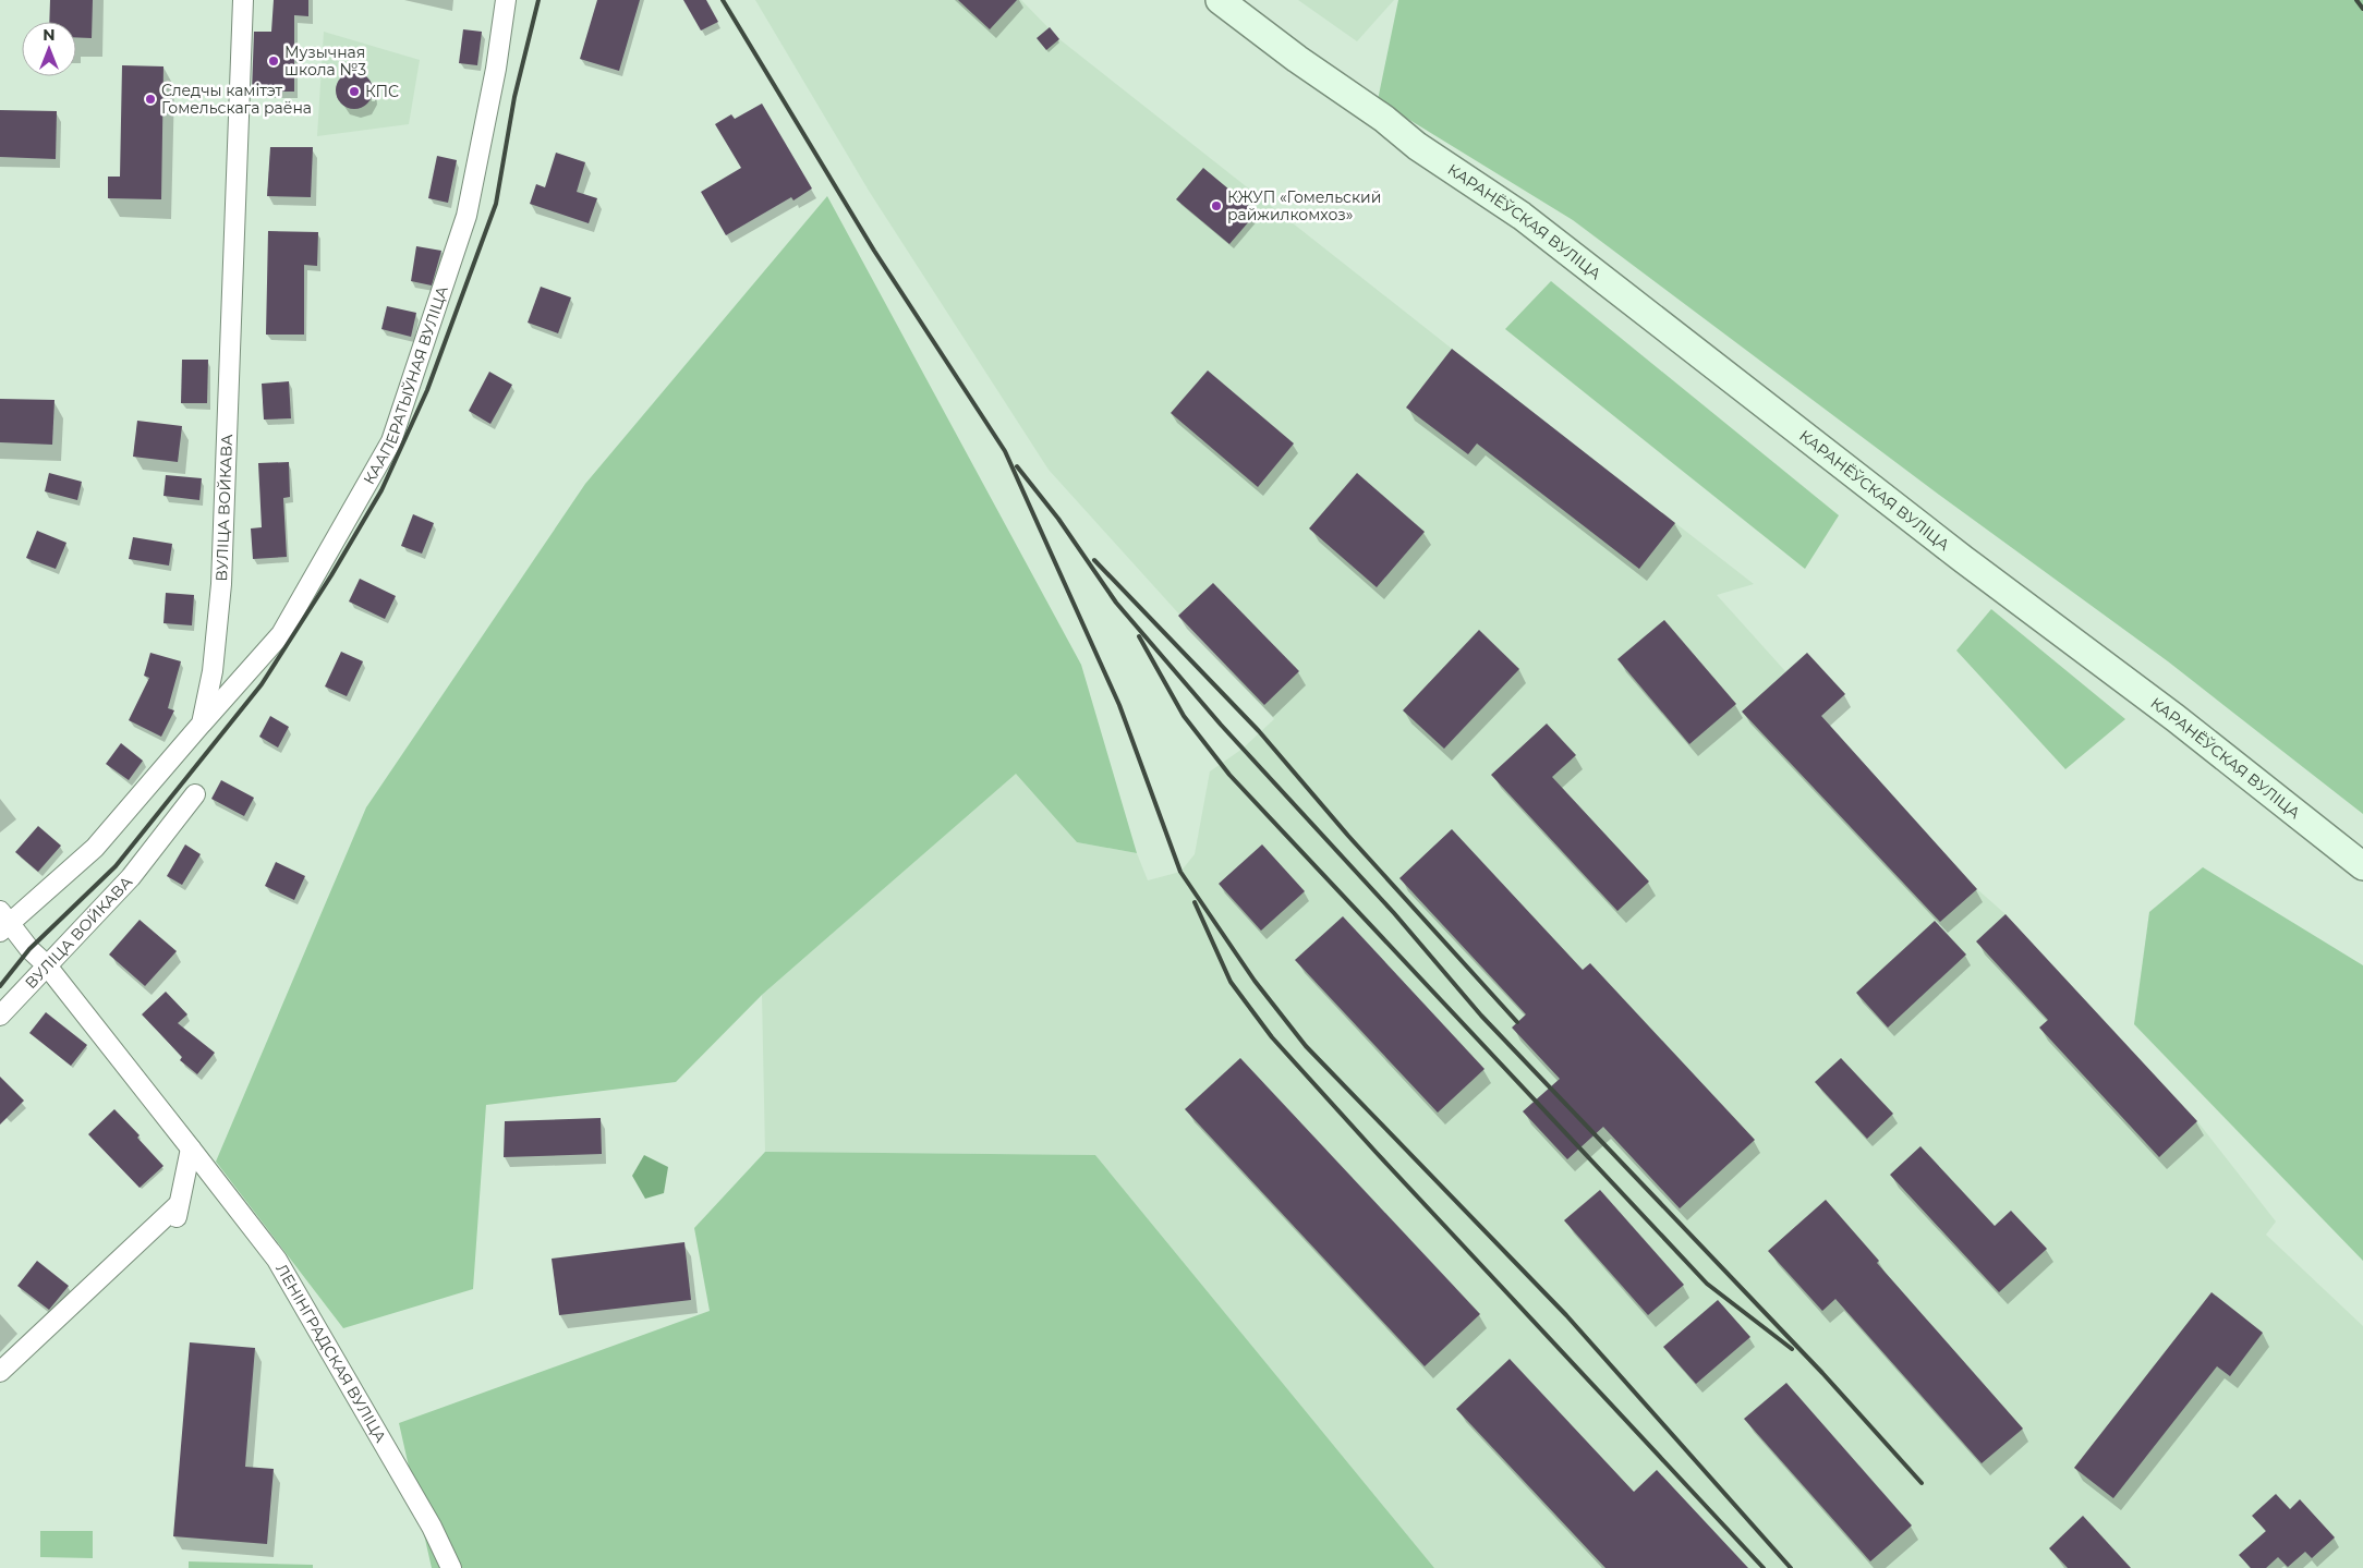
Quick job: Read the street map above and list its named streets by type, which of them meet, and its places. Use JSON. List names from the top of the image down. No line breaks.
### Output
{"streets":{"main road":["КАРАНЁЎСКАЯ ВУЛІЦА"],"street":["КААПЕРАТЫЎНАЯ ВУЛІЦА","ВУЛІЦА ВОЙКАВА","ЛЕНІНГРАДСКАЯ ВУЛІЦА"]},"crossings":[["КААПЕРАТЫЎНАЯ ВУЛІЦА","ВУЛІЦА ВОЙКАВА"],["ВУЛІЦА ВОЙКАВА","ЛЕНІНГРАДСКАЯ ВУЛІЦА"]],"places":["Музычная школа №3","КПС","Следчы камітэт Гомельскага раёна","КЖУП «Гомельский райжилкомхоз»"],"north":"top"}
